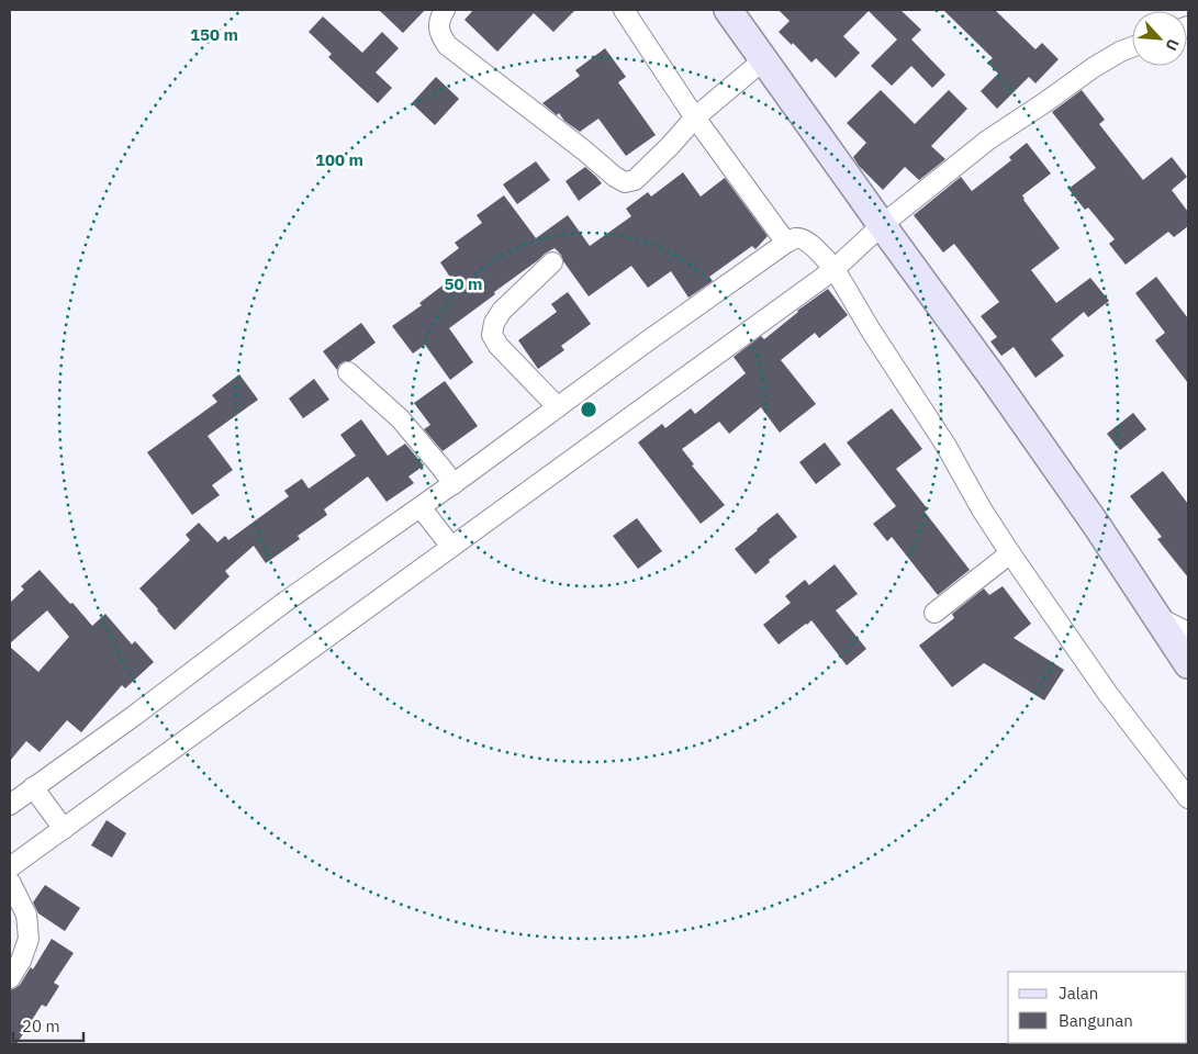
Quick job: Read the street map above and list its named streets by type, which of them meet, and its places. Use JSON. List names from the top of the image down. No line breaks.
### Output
{"legend":["Jalan","Bangunan"],"scale_bar":"20 m","north":"bottom right","rings":["150 m","100 m","50 m"]}
